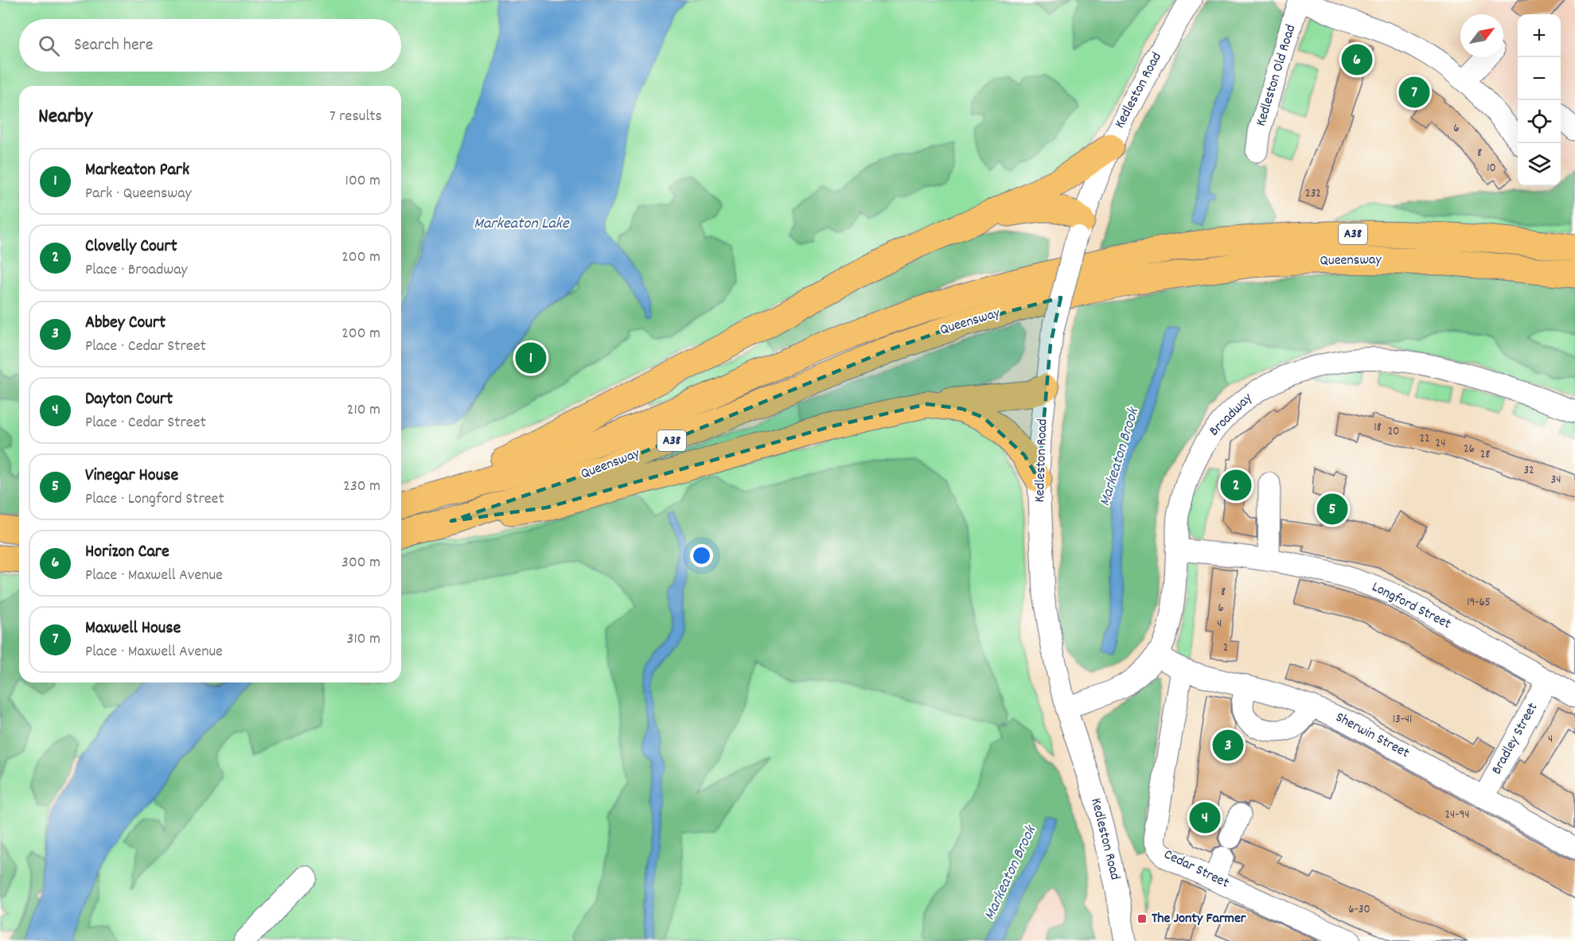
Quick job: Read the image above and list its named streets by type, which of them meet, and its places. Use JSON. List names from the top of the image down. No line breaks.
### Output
{"streets":{"highway":["A38","Queensway"],"street":["Kedleston Old Road","Kedleston Road","Broadway","Longford Street","Sherwin Street","Bradley Street","Cedar Street"]},"crossings":[["Kedleston Road","Broadway"],["Broadway","Longford Street"],["Broadway","Sherwin Street"],["Longford Street","Bradley Street"],["Sherwin Street","Bradley Street"],["Sherwin Street","Cedar Street"]],"water":["Markeaton Lake","Markeaton Brook"],"places":{"transit":["The Jonty Farmer"]},"house_numbers":["6","8","10","232","18","20","22","24","26","28","32","34","8","19-65","6","4","2","13-41","4","24-94","6-30"],"north":"top right","page":{"map_buttons":["+","−"],"search":"Search here","pins":["6","7","1","2","5","3","4"],"heading":["Nearby","7 results"],"list":[{"mark":"1","name":"Markeaton Park","note":"Park · Queensway","value":"100 m"},{"mark":"2","name":"Clovelly Court","note":"Place · Broadway","value":"200 m"},{"mark":"3","name":"Abbey Court","note":"Place · Cedar Street","value":"200 m"},{"mark":"4","name":"Dayton Court","note":"Place · Cedar Street","value":"210 m"},{"mark":"5","name":"Vinegar House","note":"Place · Longford Street","value":"230 m"},{"mark":"6","name":"Horizon Care","note":"Place · Maxwell Avenue","value":"300 m"},{"mark":"7","name":"Maxwell House","note":"Place · Maxwell Avenue","value":"310 m"}]}}
